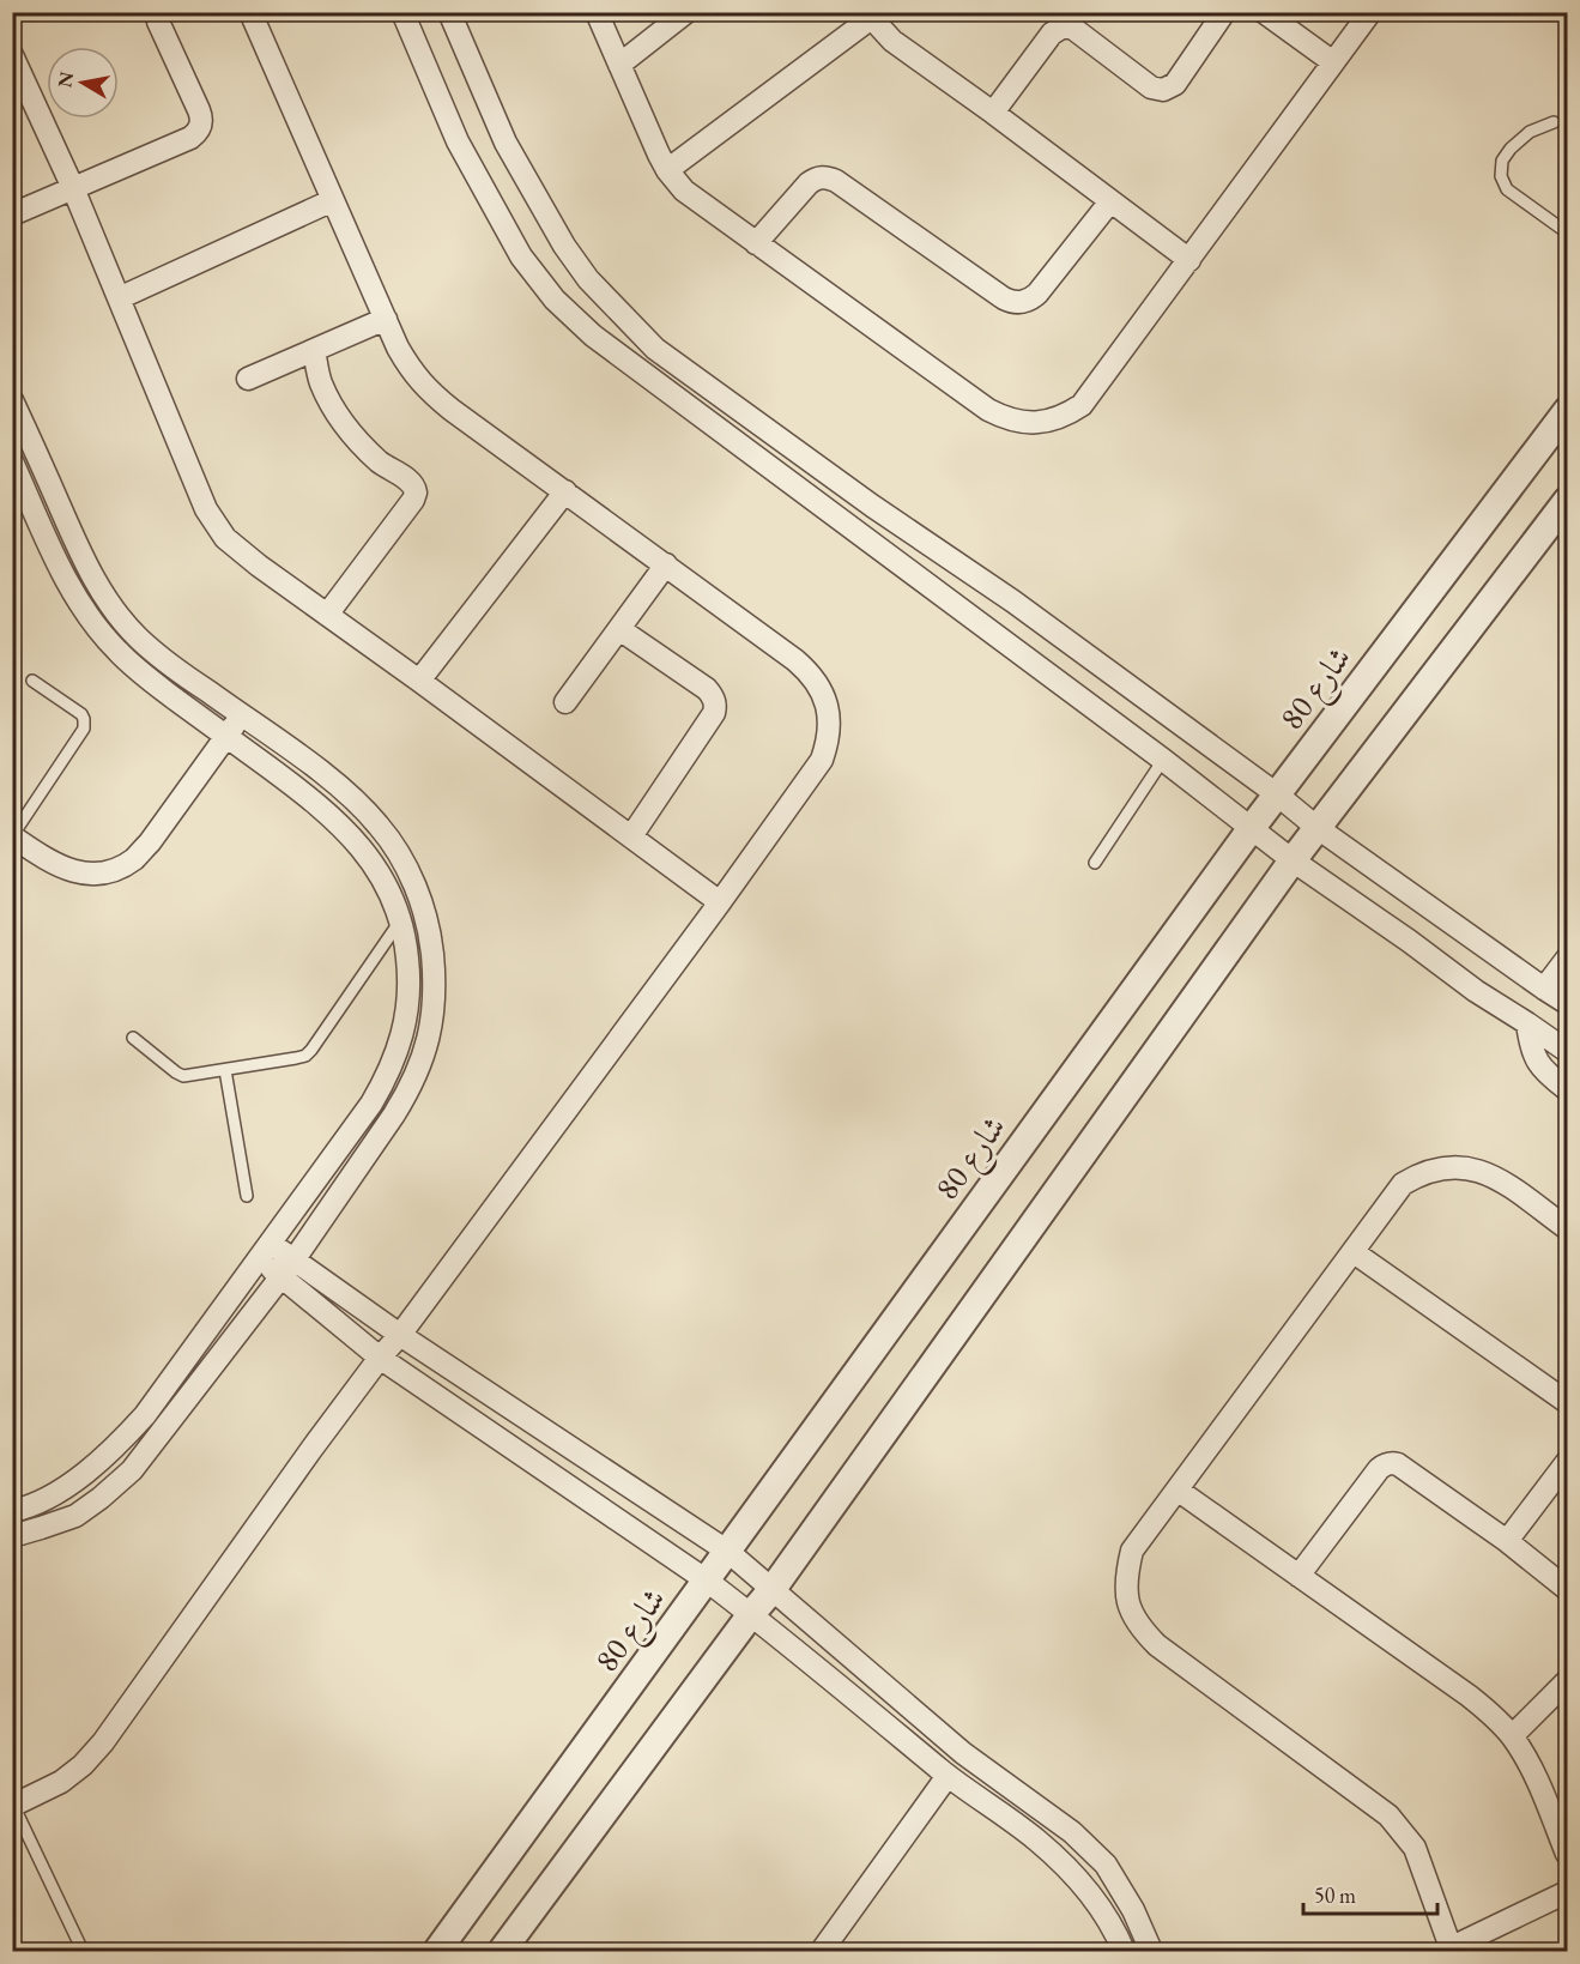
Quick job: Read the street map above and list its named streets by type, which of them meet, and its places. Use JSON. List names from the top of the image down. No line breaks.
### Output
{"streets":{"street":["شارع 80"]},"scale_bar":"50 m","north":"left"}
